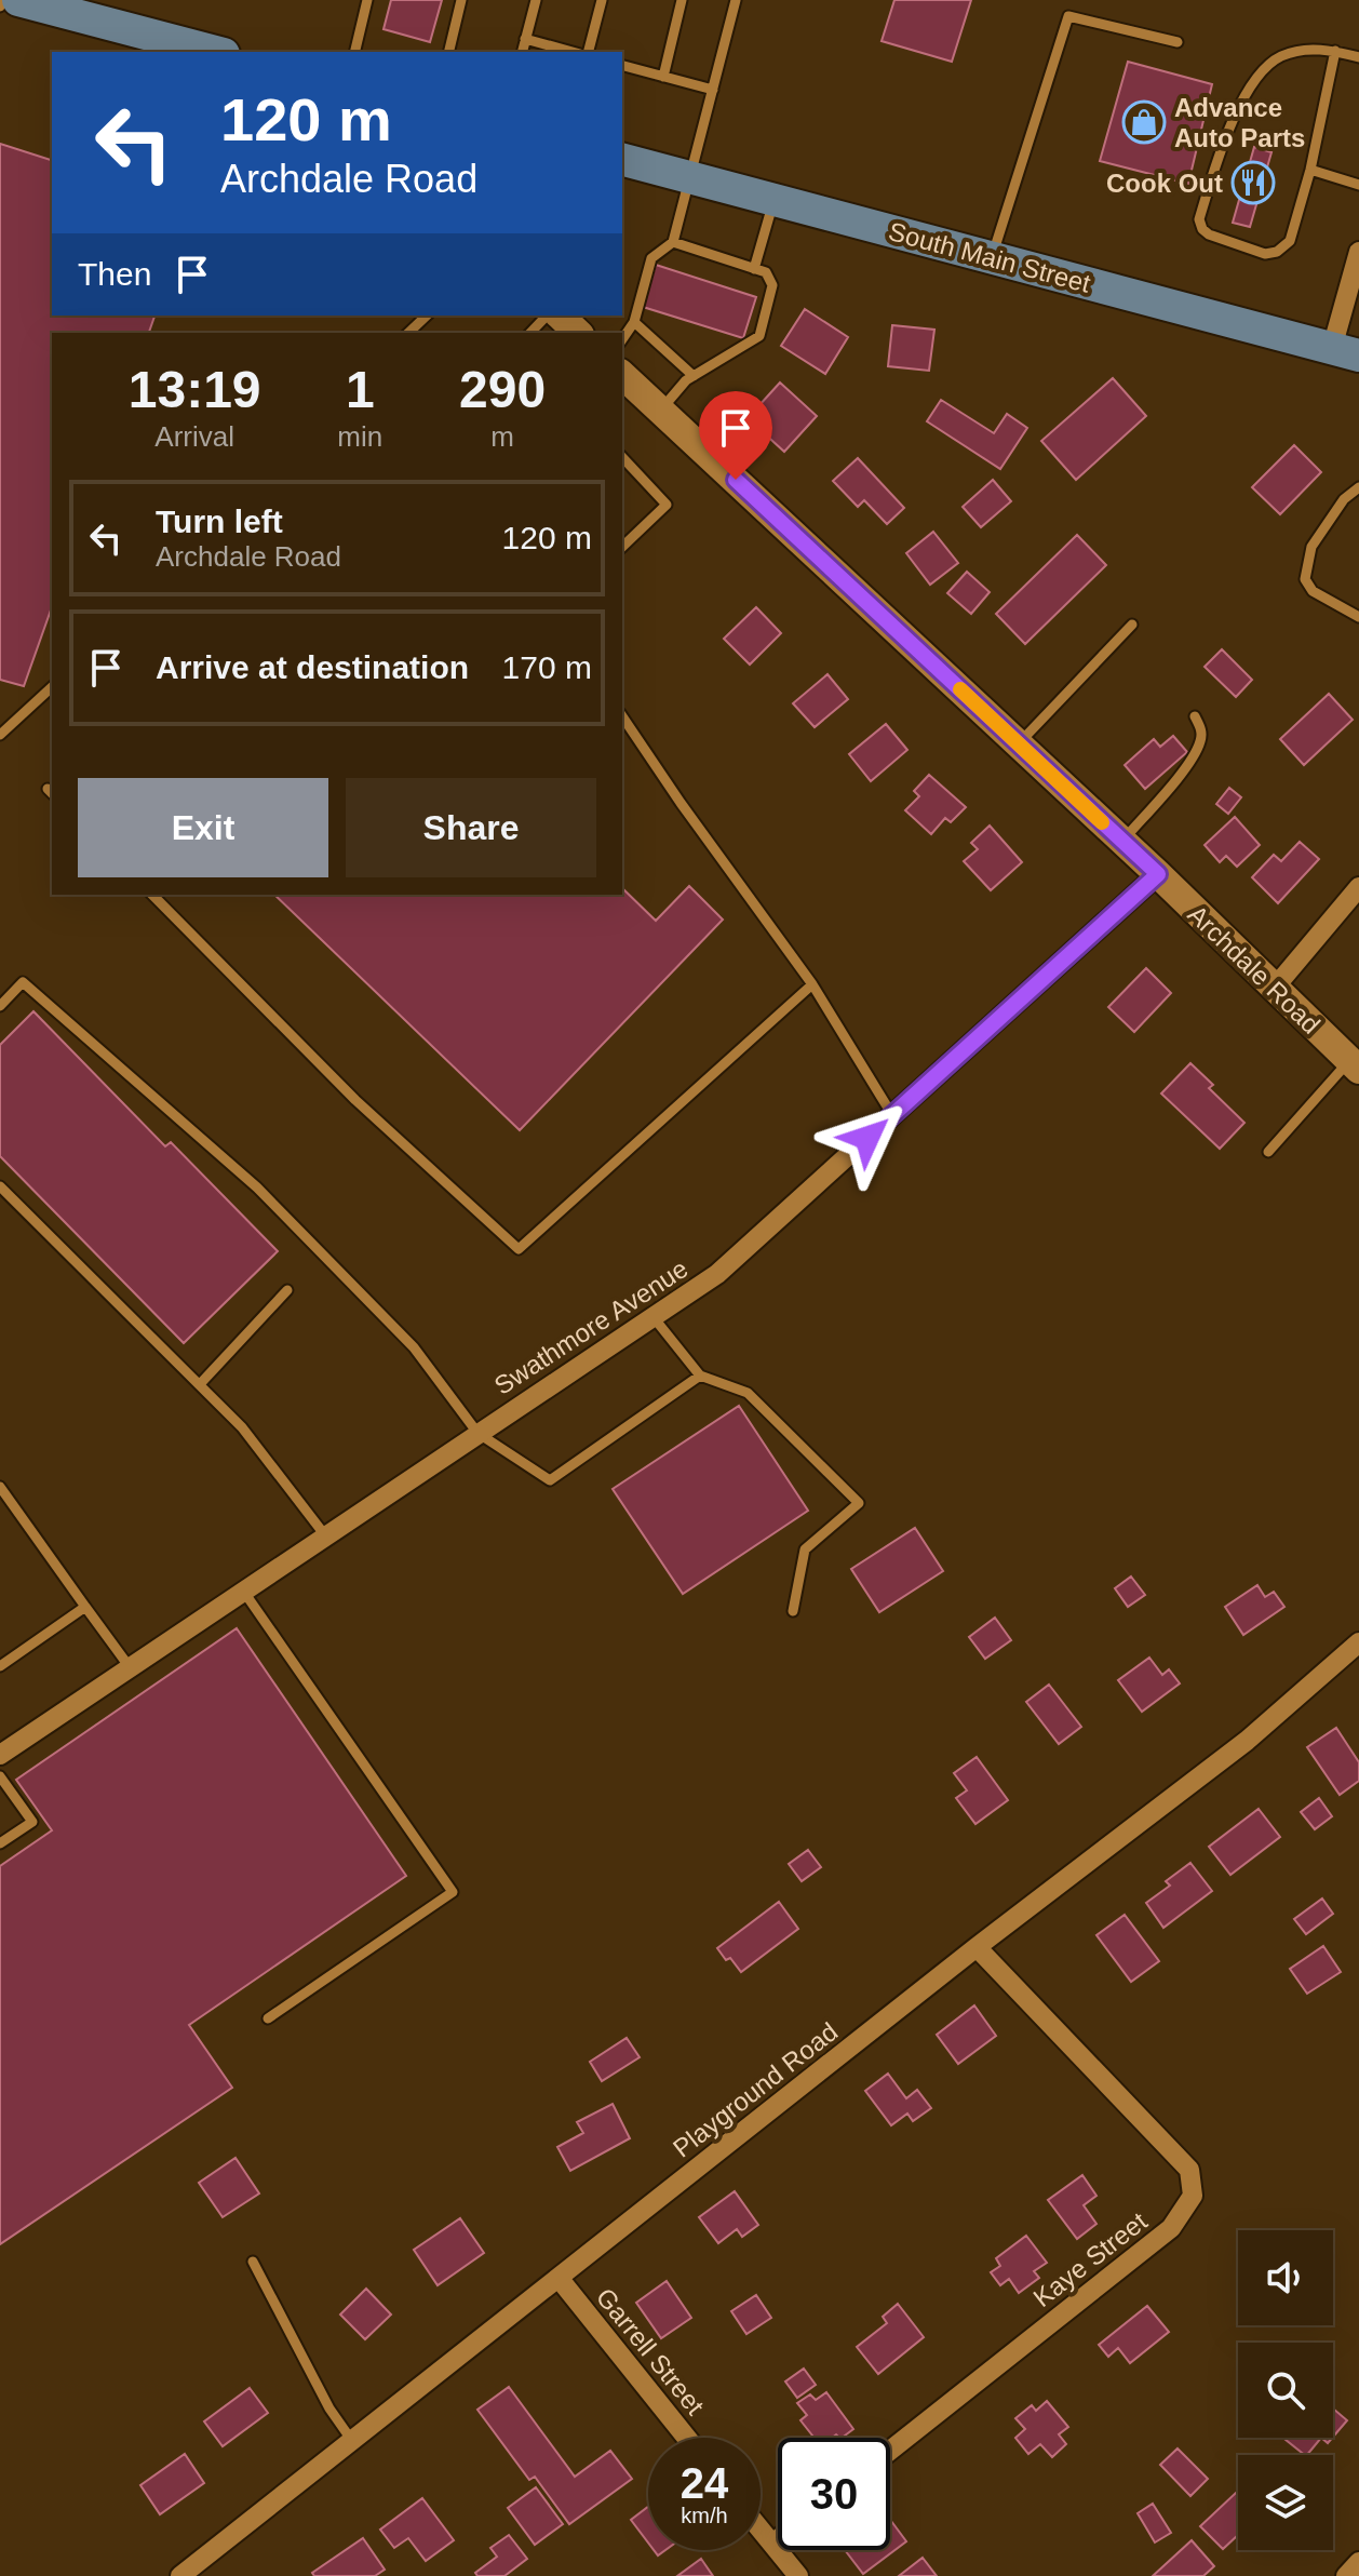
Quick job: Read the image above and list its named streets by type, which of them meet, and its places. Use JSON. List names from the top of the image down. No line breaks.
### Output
{"streets":{"main road":["South Main Street","Archdale Road"],"street":["Swathmore Avenue","Playground Road","Kaye Street","Garrell Street"]},"crossings":[["Archdale Road","Swathmore Avenue"],["Playground Road","Kaye Street"],["Playground Road","Garrell Street"]],"places":{"shop":["Advance Auto Parts"],"restaurant":["Cook Out"]},"page":{"turn":["120 m","Archdale Road"],"then":"Then","eta":["13:19","Arrival","1","min","290","m"],"list":[{"name":"Turn left","note":"Archdale Road","value":"120 m"},{"name":"Arrive at destination","value":"170 m"}],"buttons":["Exit","Share"],"speed":"24 km/h","limit":"30"}}
